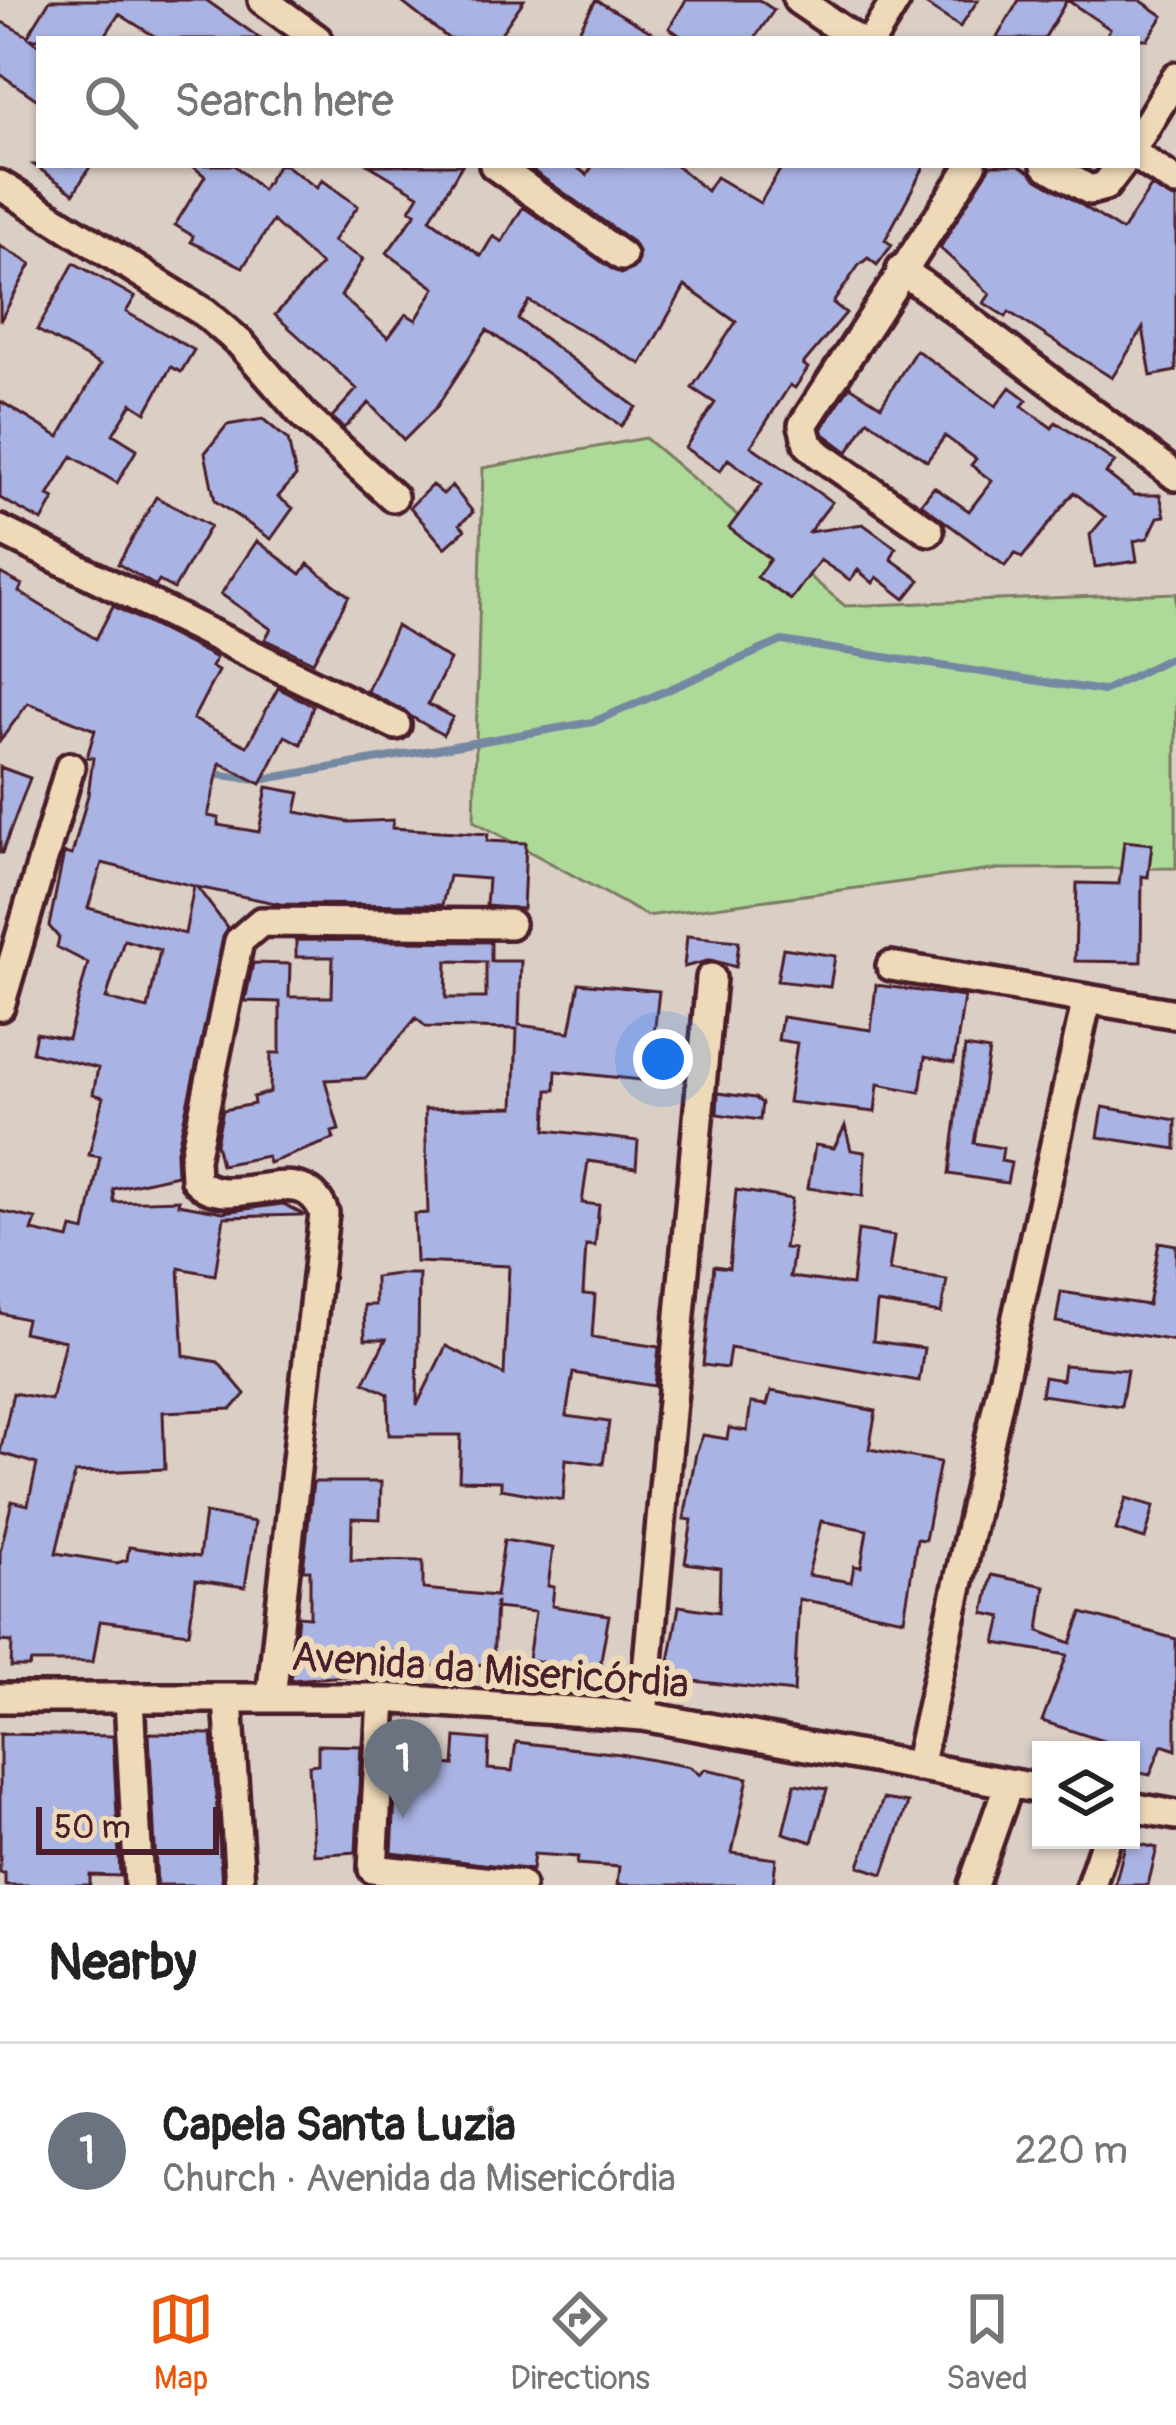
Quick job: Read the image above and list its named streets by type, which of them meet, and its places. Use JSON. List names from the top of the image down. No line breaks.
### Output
{"streets":{"street":["Avenida da Misericórdia"]},"scale_bar":"50 m","page":{"search":"Search here","pins":"1","scale":"50 m","heading":"Nearby","list":[{"mark":"1","name":"Capela Santa Luzia","note":"Church · Avenida da Misericórdia","value":"220 m"}],"nav":["Map","Directions","Saved"]}}
